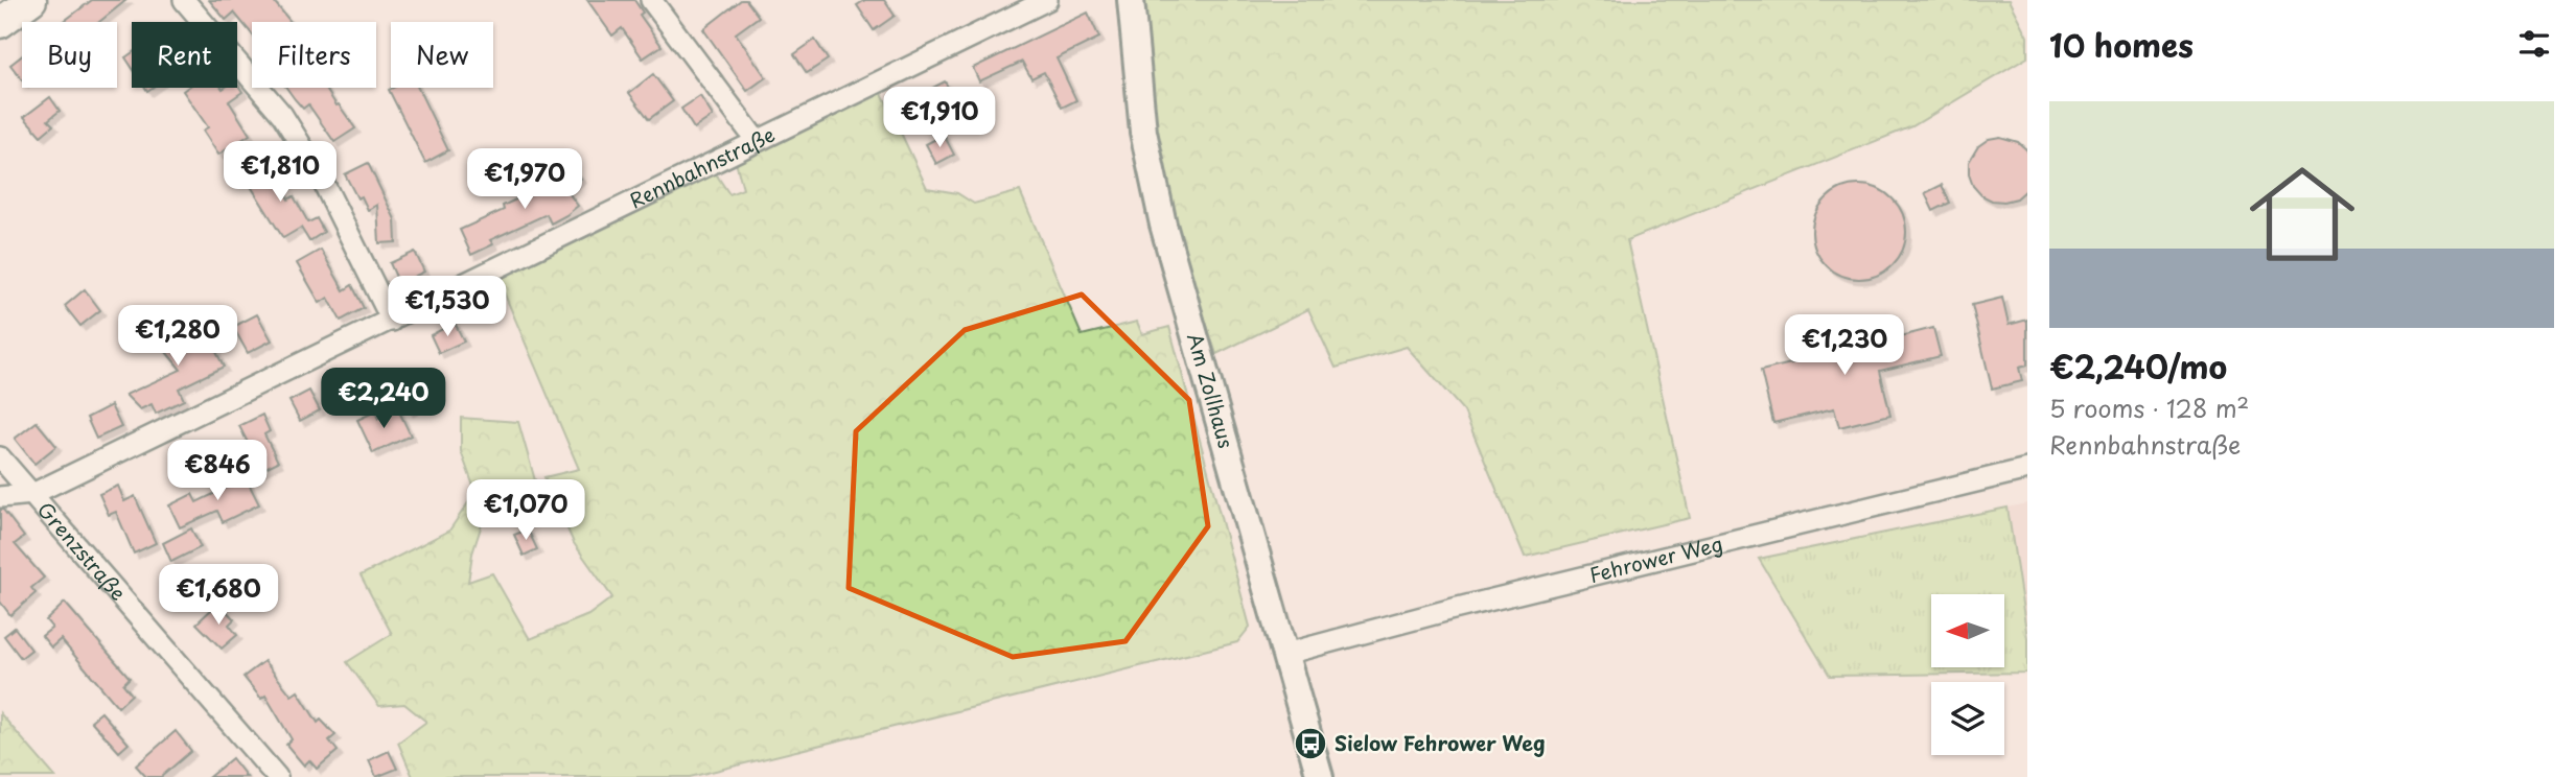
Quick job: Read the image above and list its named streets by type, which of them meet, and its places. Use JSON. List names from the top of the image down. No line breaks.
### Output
{"streets":{"street":["Rennbahnstraße","Am Zollhaus","Grenzstraße","Fehrower Weg"]},"crossings":[["Rennbahnstraße","Grenzstraße"],["Am Zollhaus","Fehrower Weg"]],"places":{"bus stop":["Sielow Fehrower Weg"]},"north":"left","page":{"heading":"10 homes","chip":["Buy","Rent","Filters","New"],"price":["€1,910","€1,810","€1,970","€1,530","€1,280","€1,230","€2,240","€846","€1,070","€1,680"],"list":[{"name":"€2,240/mo","note":"5 rooms · 128 m² · Rennbahnstraße"}]}}
